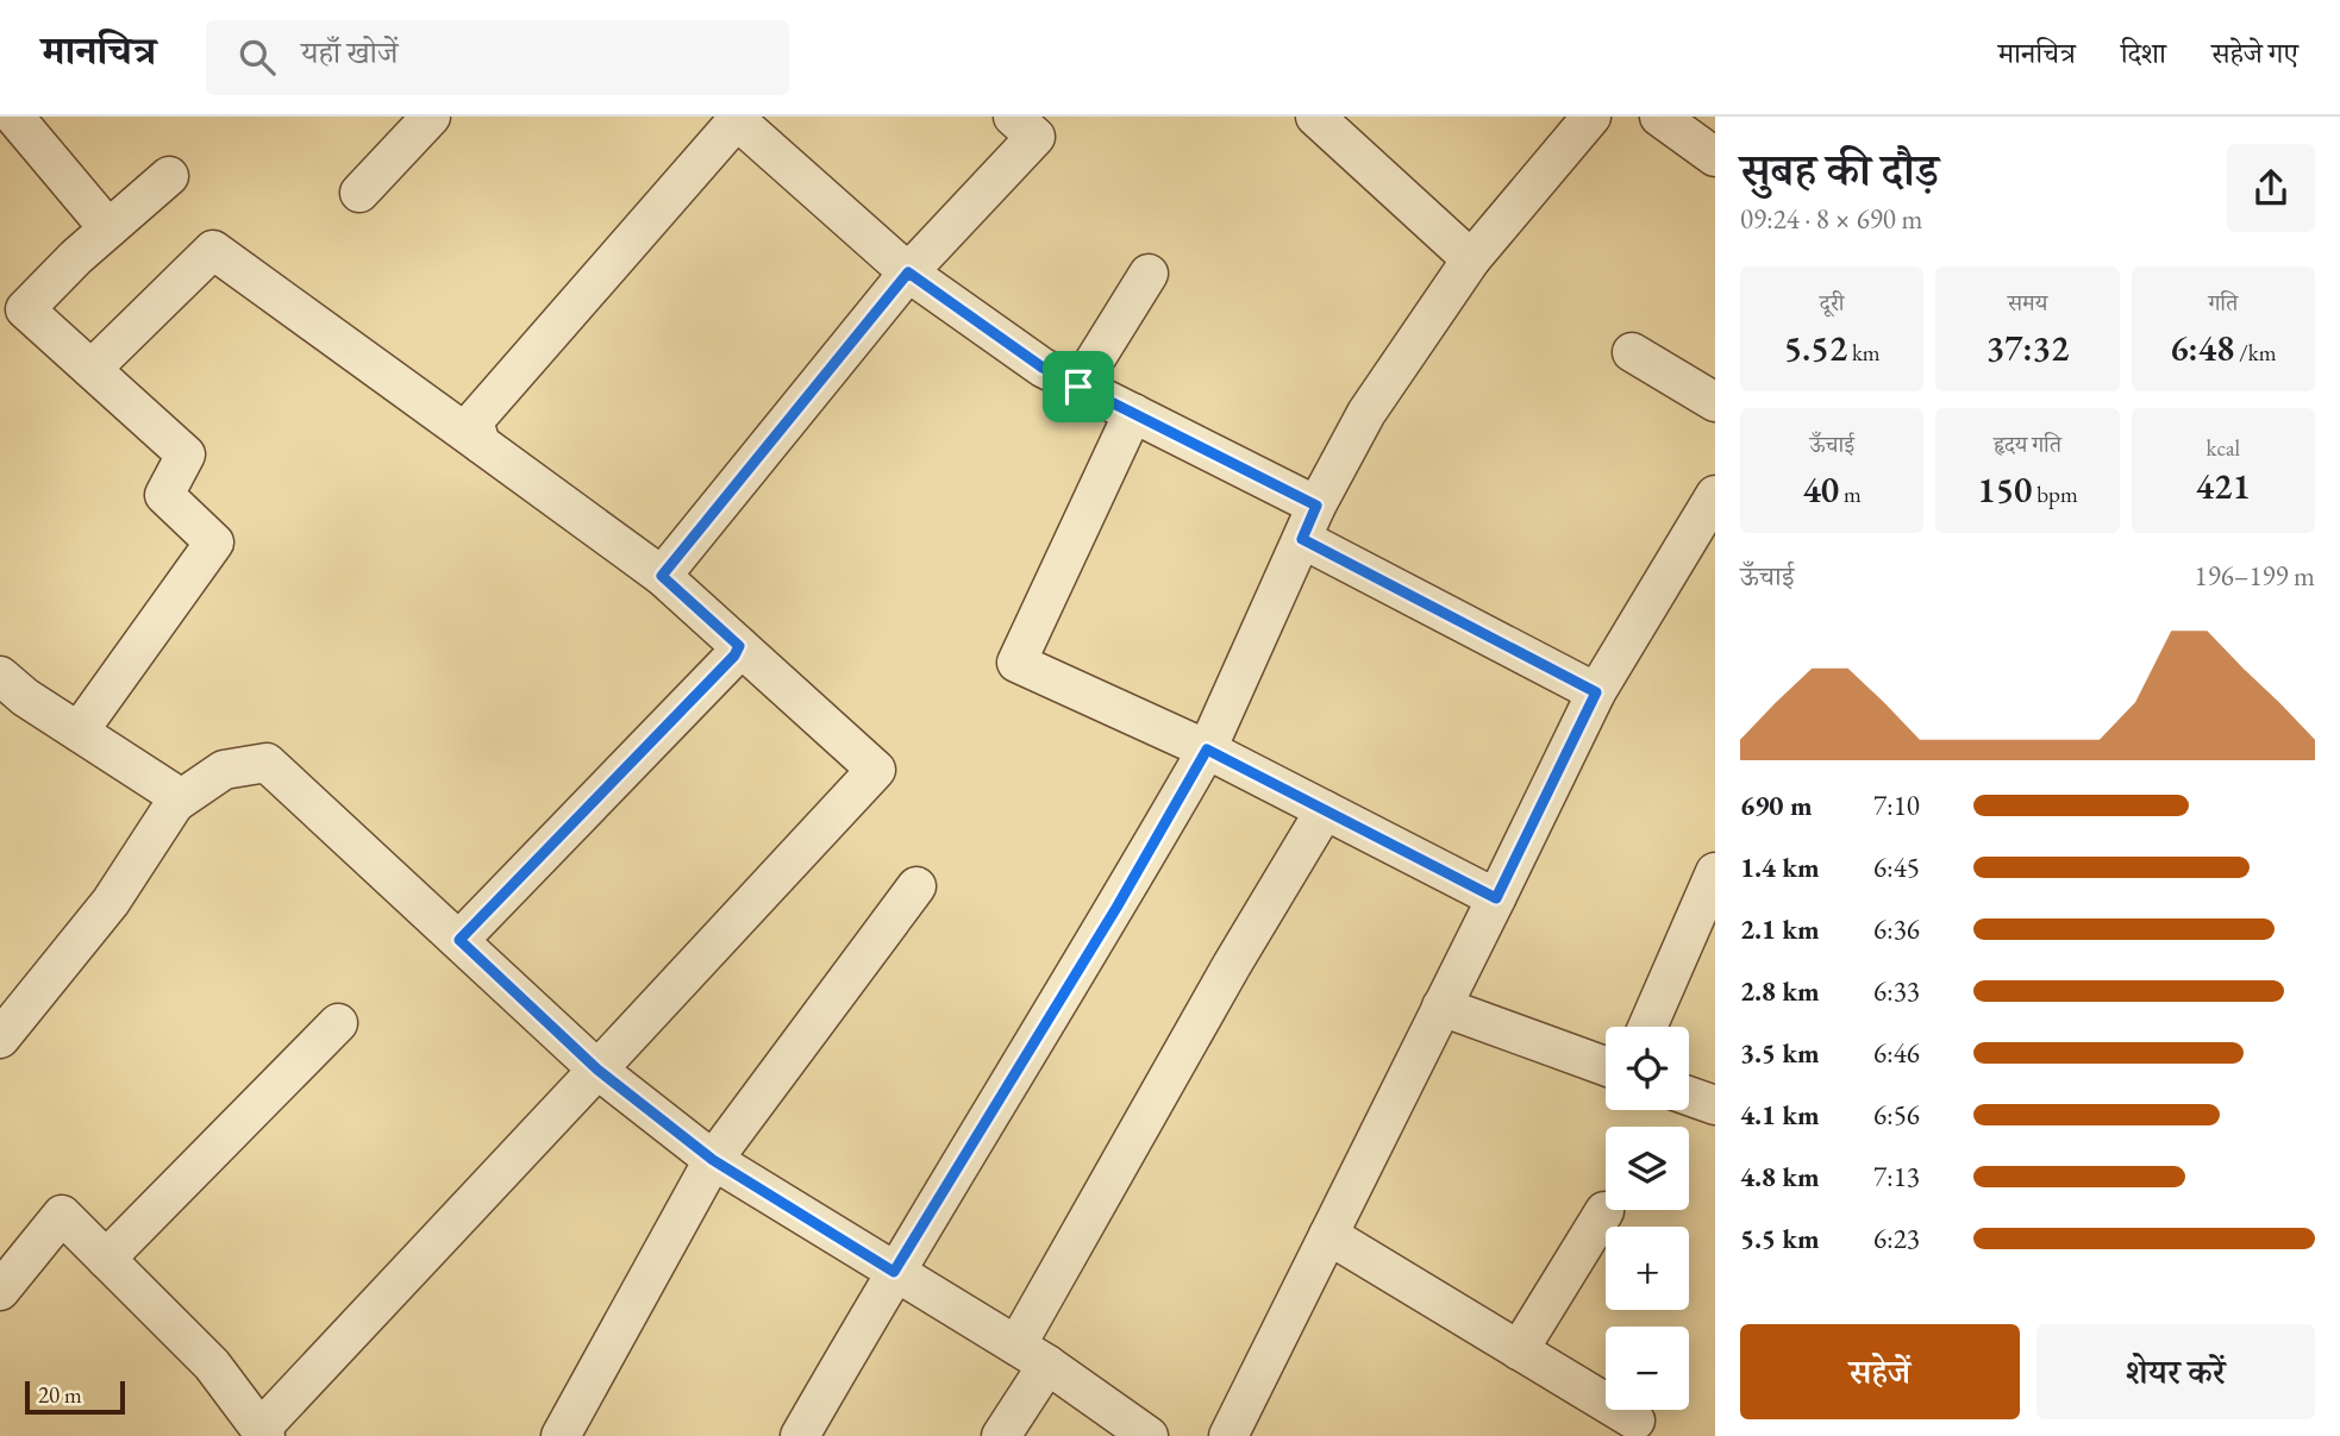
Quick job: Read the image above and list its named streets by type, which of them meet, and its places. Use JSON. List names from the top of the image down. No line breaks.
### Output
{"scale_bar":"20 m","page":{"header":"मानचित्र","search":"यहाँ खोजें","nav":["मानचित्र","दिशा","सहेजे गए"],"heading":["सुबह की दौड़","09:24 · 8 × 690 m"],"stats":[["दूरी","5.52 km"],["समय","37:32"],["गति","6:48 /km"],["ऊँचाई","40 m"],["हृदय गति","150 bpm"],["kcal","421"]],"chart":["ऊँचाई","196–199 m"],"list":[{"name":"690 m","note":"7:10"},{"name":"1.4 km","note":"6:45"},{"name":"2.1 km","note":"6:36"},{"name":"2.8 km","note":"6:33"},{"name":"3.5 km","note":"6:46"},{"name":"4.1 km","note":"6:56"},{"name":"4.8 km","note":"7:13"},{"name":"5.5 km","note":"6:23"}],"map_buttons":["+","−"],"buttons":["सहेजें","शेयर करें"],"scale":"20 m"}}
